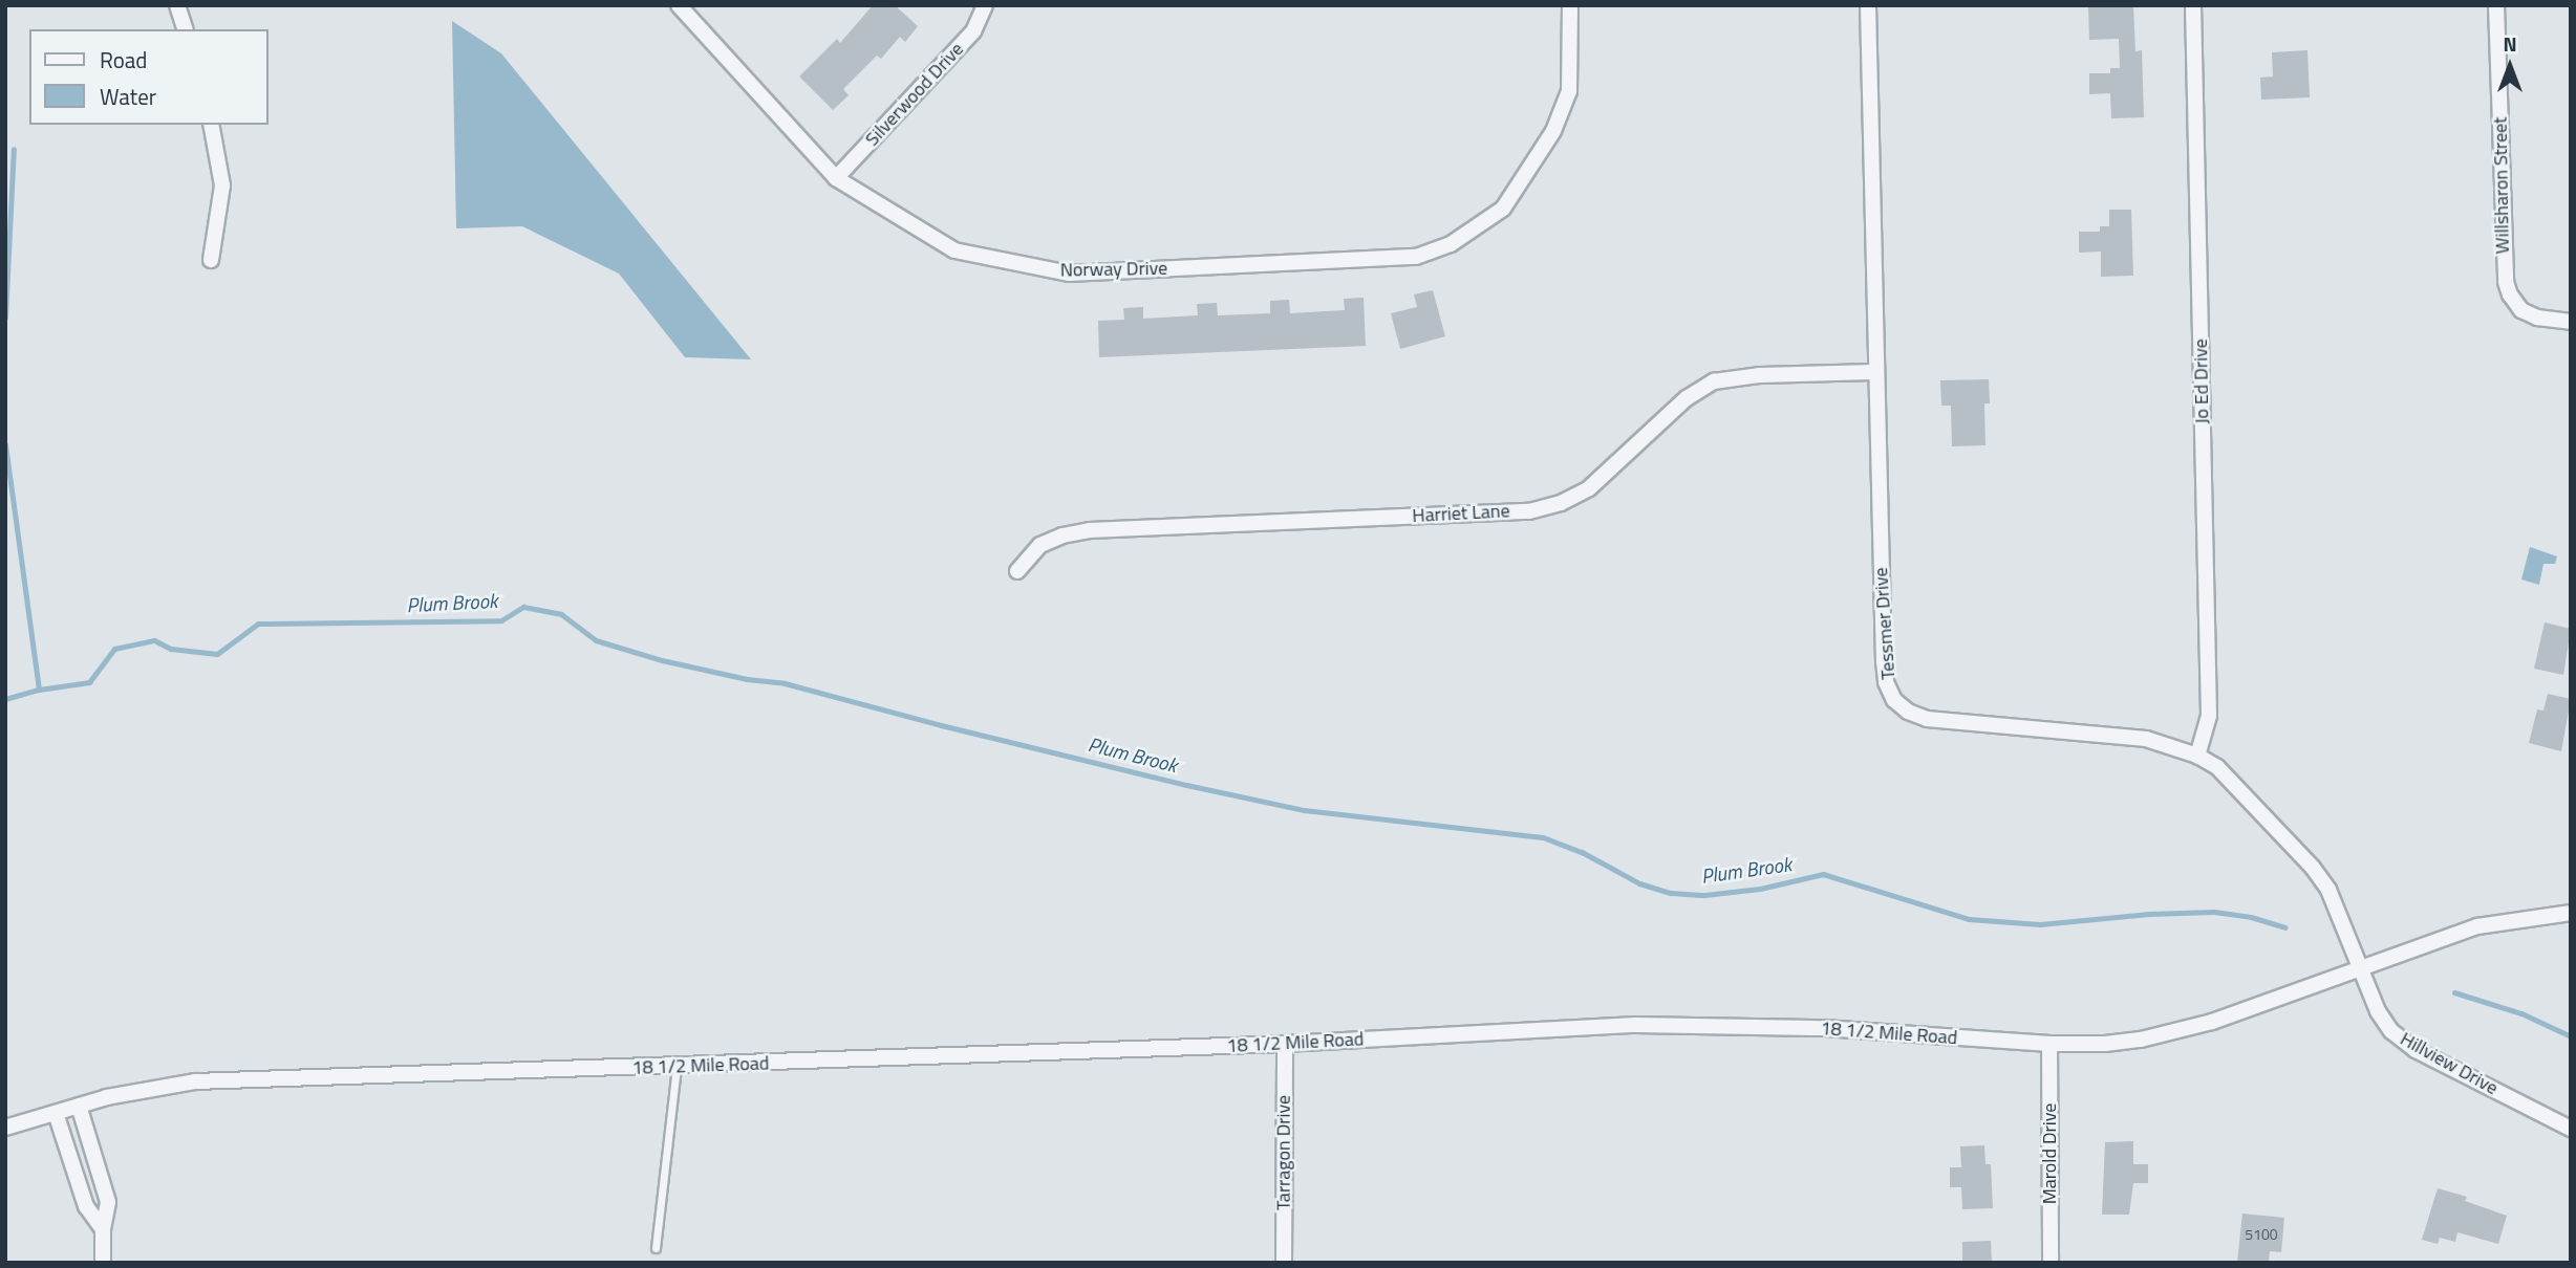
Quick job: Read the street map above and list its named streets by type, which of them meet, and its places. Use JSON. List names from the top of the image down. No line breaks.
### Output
{"streets":{"street":["Silverwood Drive","Willsharon Street","Norway Drive","Jo Ed Drive","Harriet Lane","Tessmer Drive","18 1/2 Mile Road","Hillview Drive","Tarragon Drive","Marold Drive"]},"crossings":[["Silverwood Drive","Norway Drive"],["Jo Ed Drive","Tessmer Drive"],["Harriet Lane","Tessmer Drive"],["Tessmer Drive","18 1/2 Mile Road"],["Tessmer Drive","Hillview Drive"],["18 1/2 Mile Road","Hillview Drive"],["18 1/2 Mile Road","Tarragon Drive"],["18 1/2 Mile Road","Marold Drive"]],"water":["Plum Brook"],"house_numbers":["5100"],"legend":["Road","Water"],"north":"top"}
